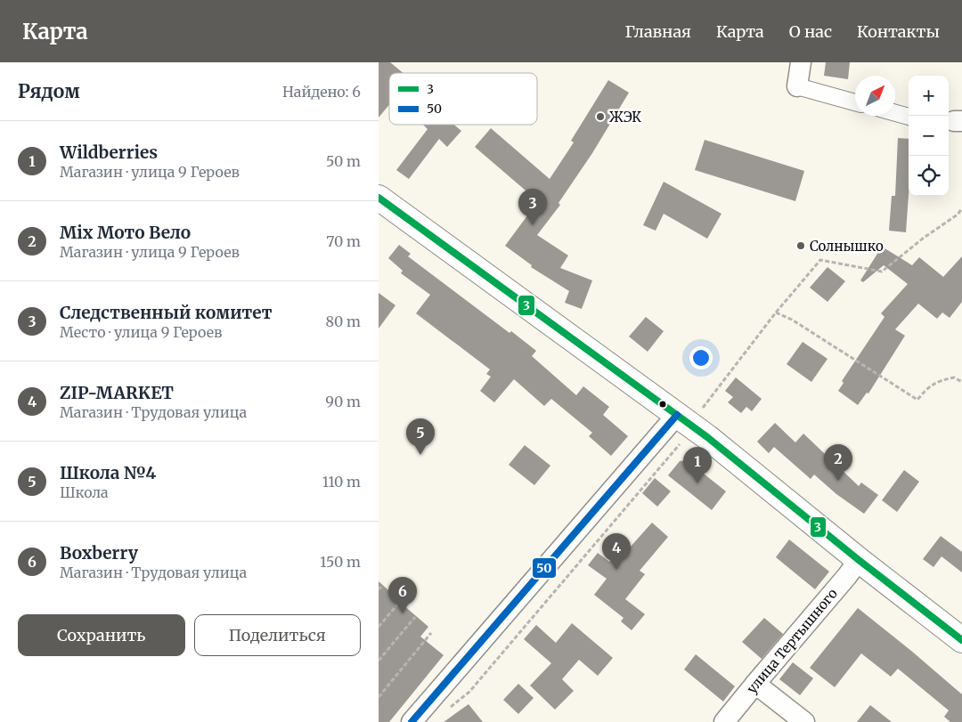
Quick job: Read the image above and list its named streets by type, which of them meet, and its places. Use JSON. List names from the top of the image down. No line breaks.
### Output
{"streets":{"street":["улица Тертышного"]},"places":["ЖЭК","Солнышко"],"lines":["transit line 3","transit line 50"],"legend":["3","50"],"north":"top right","page":{"header":"Карта","nav":["Главная","Карта","О нас","Контакты"],"heading":["Рядом","Найдено: 6"],"map_buttons":["+","−"],"list":[{"mark":"1","name":"Wildberries","note":"Магазин · улица 9 Героев","value":"50 m"},{"mark":"2","name":"Mix Мото Вело","note":"Магазин · улица 9 Героев","value":"70 m"},{"mark":"3","name":"Следственный комитет","note":"Место · улица 9 Героев","value":"80 m"},{"mark":"4","name":"ZIP-MARKET","note":"Магазин · Трудовая улица","value":"90 m"},{"mark":"5","name":"Школа №4","note":"Школа","value":"110 m"},{"mark":"6","name":"Boxberry","note":"Магазин · Трудовая улица","value":"150 m"}],"pins":["3","5","2","1","4","6"],"buttons":["Сохранить","Поделиться"]}}
